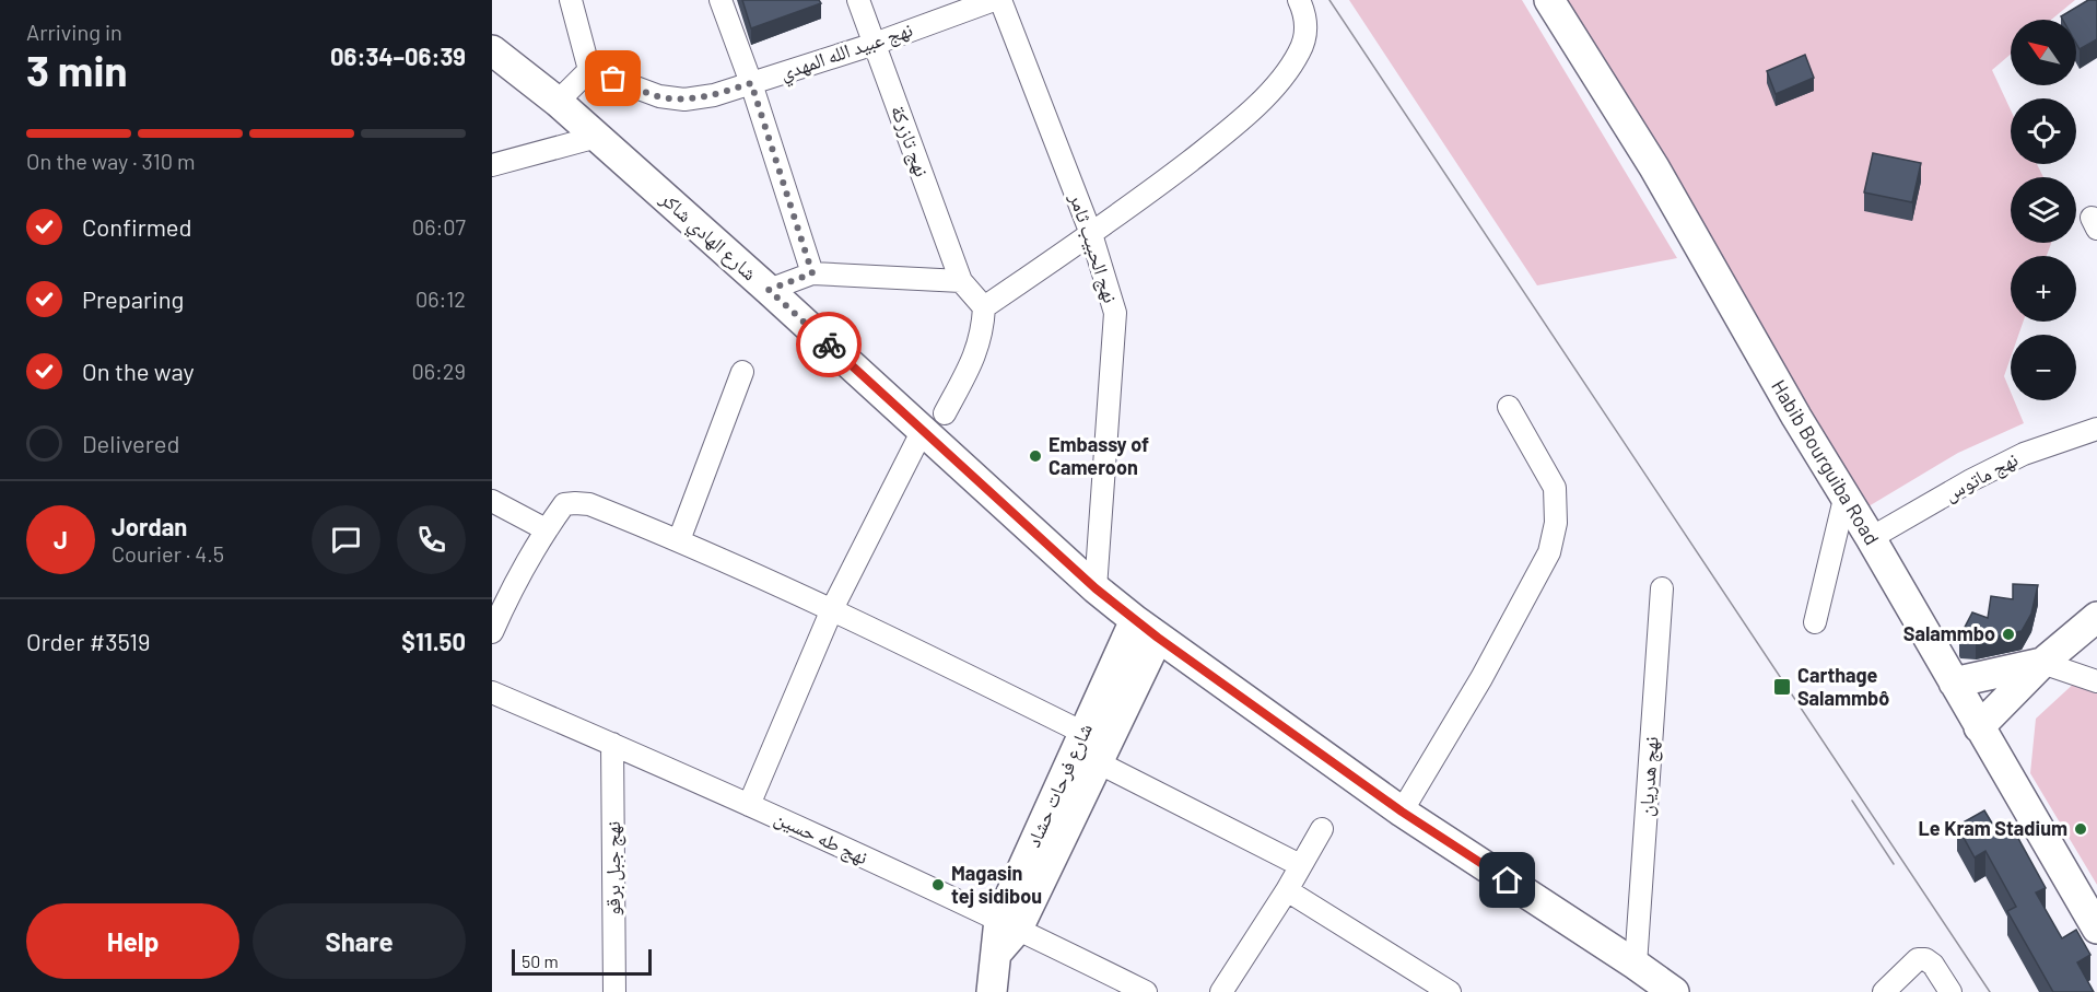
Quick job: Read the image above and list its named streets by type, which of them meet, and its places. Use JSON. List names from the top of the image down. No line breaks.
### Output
{"streets":{"street":["نهج عبيد الله المهدي","نهج تازركة","شارع الهادي شاكر","نهج الحبيب ثامر","Habib Bourguiba Road","نهج ماتوس","نهج هدريان","شارع فرحات حشاد","نهج طه حسين","نهج جبل برقو"]},"crossings":[["نهج عبيد الله المهدي","نهج تازركة"],["شارع الهادي شاكر","نهج الحبيب ثامر"],["شارع الهادي شاكر","نهج هدريان"],["شارع الهادي شاكر","شارع فرحات حشاد"],["Habib Bourguiba Road","نهج ماتوس"],["شارع فرحات حشاد","نهج طه حسين"],["نهج طه حسين","نهج جبل برقو"]],"places":{"other":["Embassy of Cameroon","Salammbo","Le Kram Stadium","Magasin tej sidibou"],"transit":["Carthage Salammbô"]},"scale_bar":"50 m","north":"top left","page":{"heading":["3 min","Arriving in","06:34–06:39"],"panel":["Jordan","Courier · 4.5","Order #3519","$11.50"],"map_buttons":["+","−"],"bar":"On the way · 310 m","list":[["Confirmed","06:07"],["Preparing","06:12"],["On the way","06:29"],"Delivered"],"round":"J","buttons":["Help","Share"],"scale":"50 m"}}
